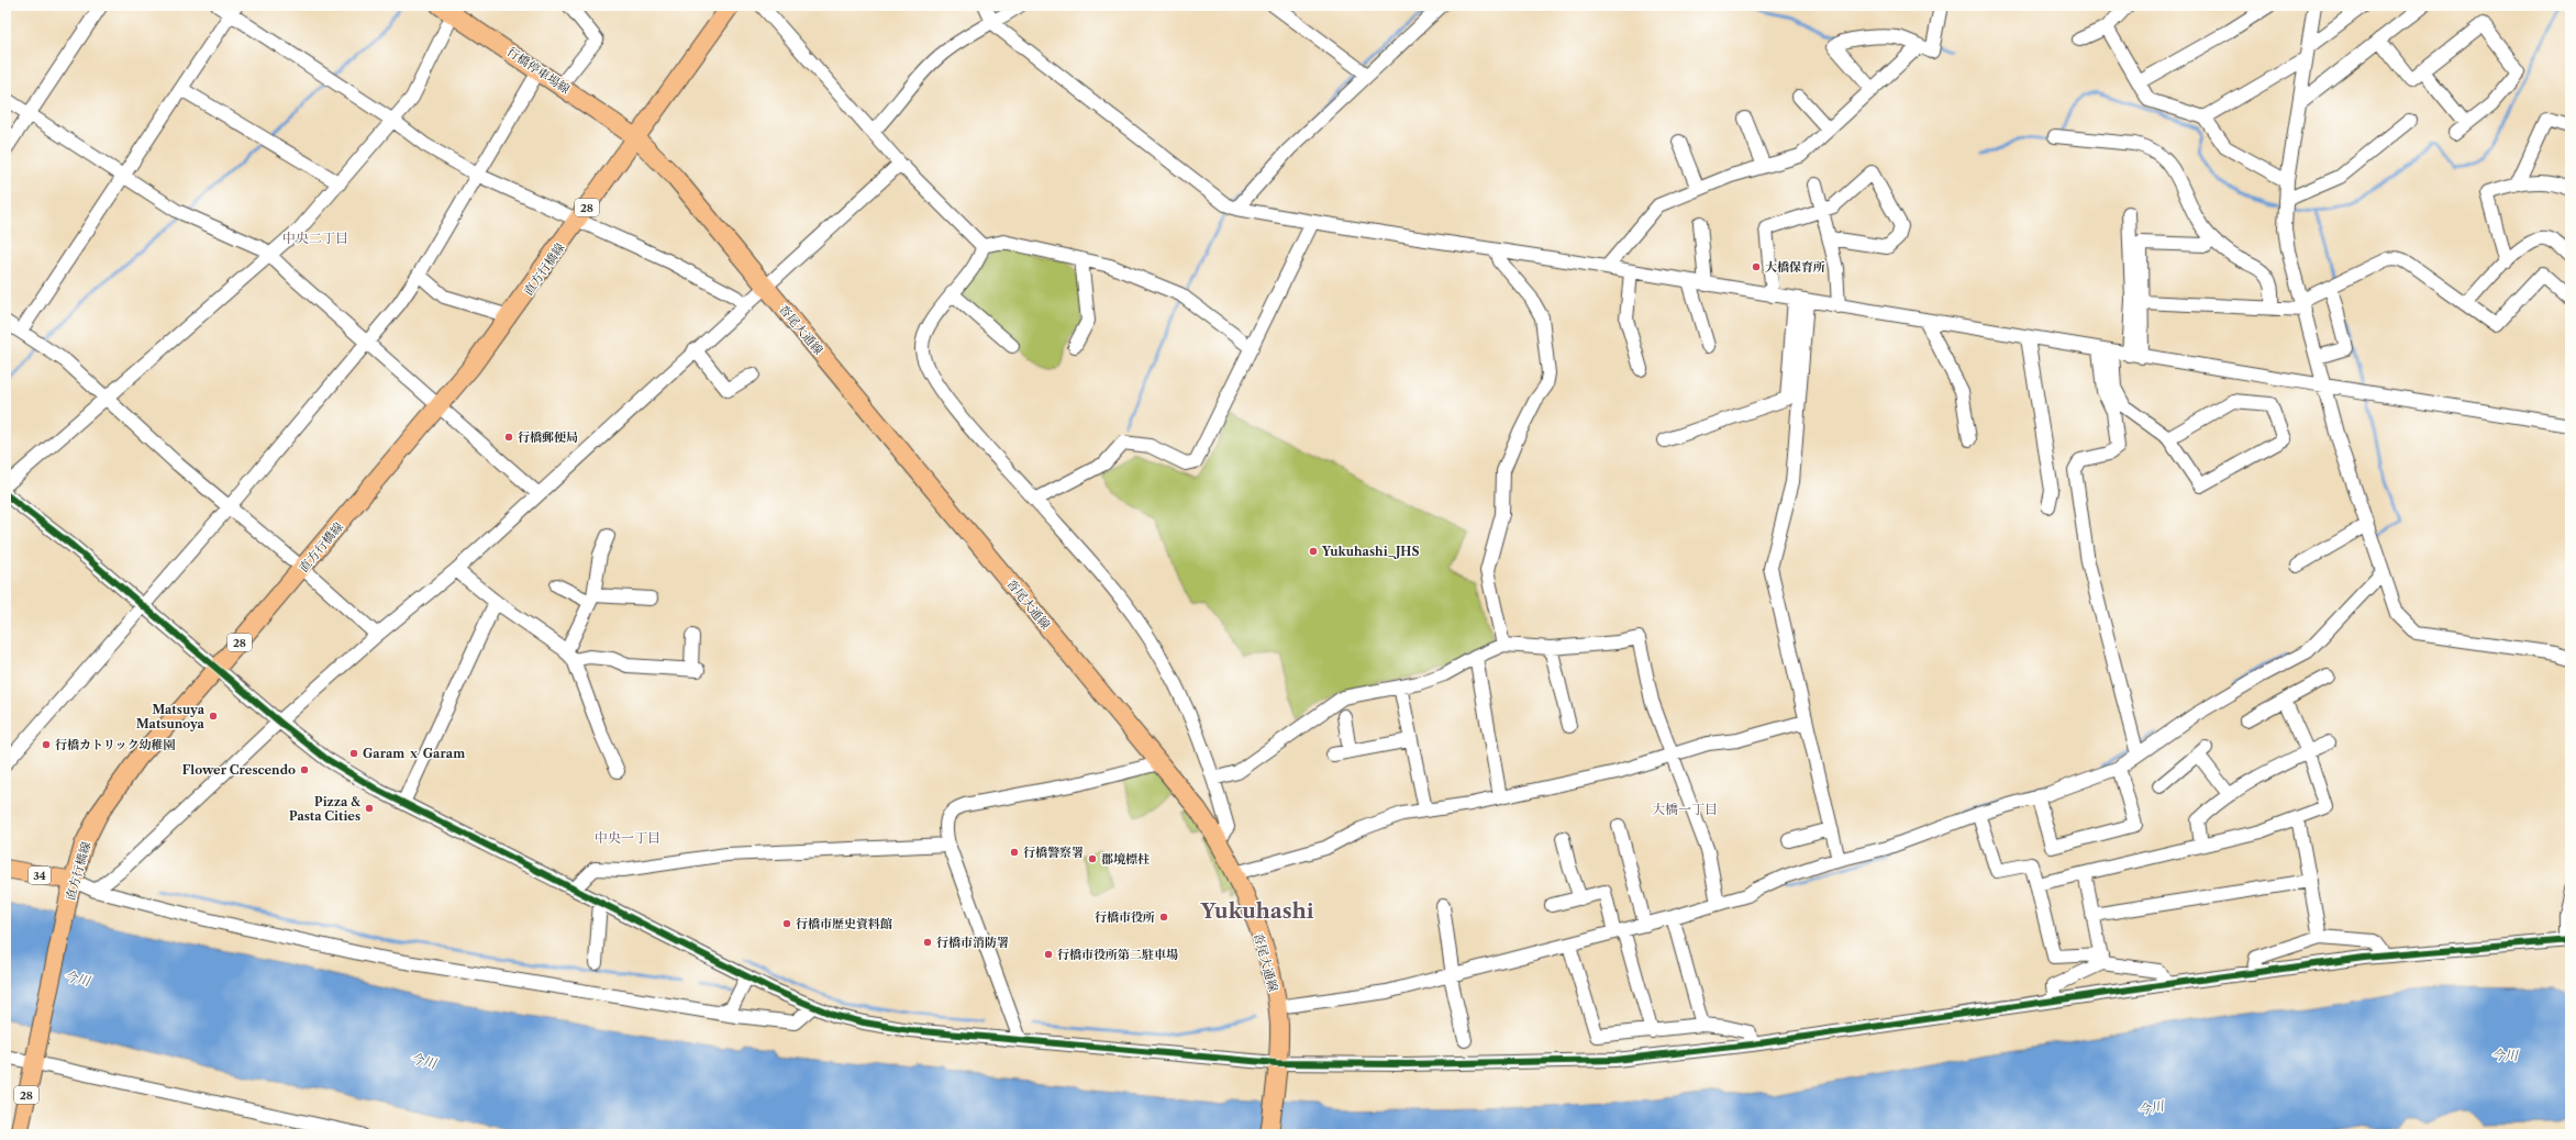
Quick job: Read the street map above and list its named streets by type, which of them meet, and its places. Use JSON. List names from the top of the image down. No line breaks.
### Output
{"streets":{"main road":["行橋停車場線","28","直方行橋線","沓尾大通線","34"]},"crossings":[["行橋停車場線","直方行橋線"],["行橋停車場線","沓尾大通線"],["直方行橋線","沓尾大通線"],["直方行橋線","34"]],"districts":["中央二丁目","大橋一丁目","中央一丁目","Yukuhashi"],"water":["今川"],"places":["大橋保育所","行橋郵便局","Yukuhashi_JHS","Matsuya Matsunoya","行橋カトリック幼稚園","Garam ｘ Garam","Flower Crescendo","Pizza & Pasta Cities","行橋警察署","郡境標柱","行橋市役所","行橋市歴史資料館","行橋市消防署","行橋市役所第二駐車場"]}
